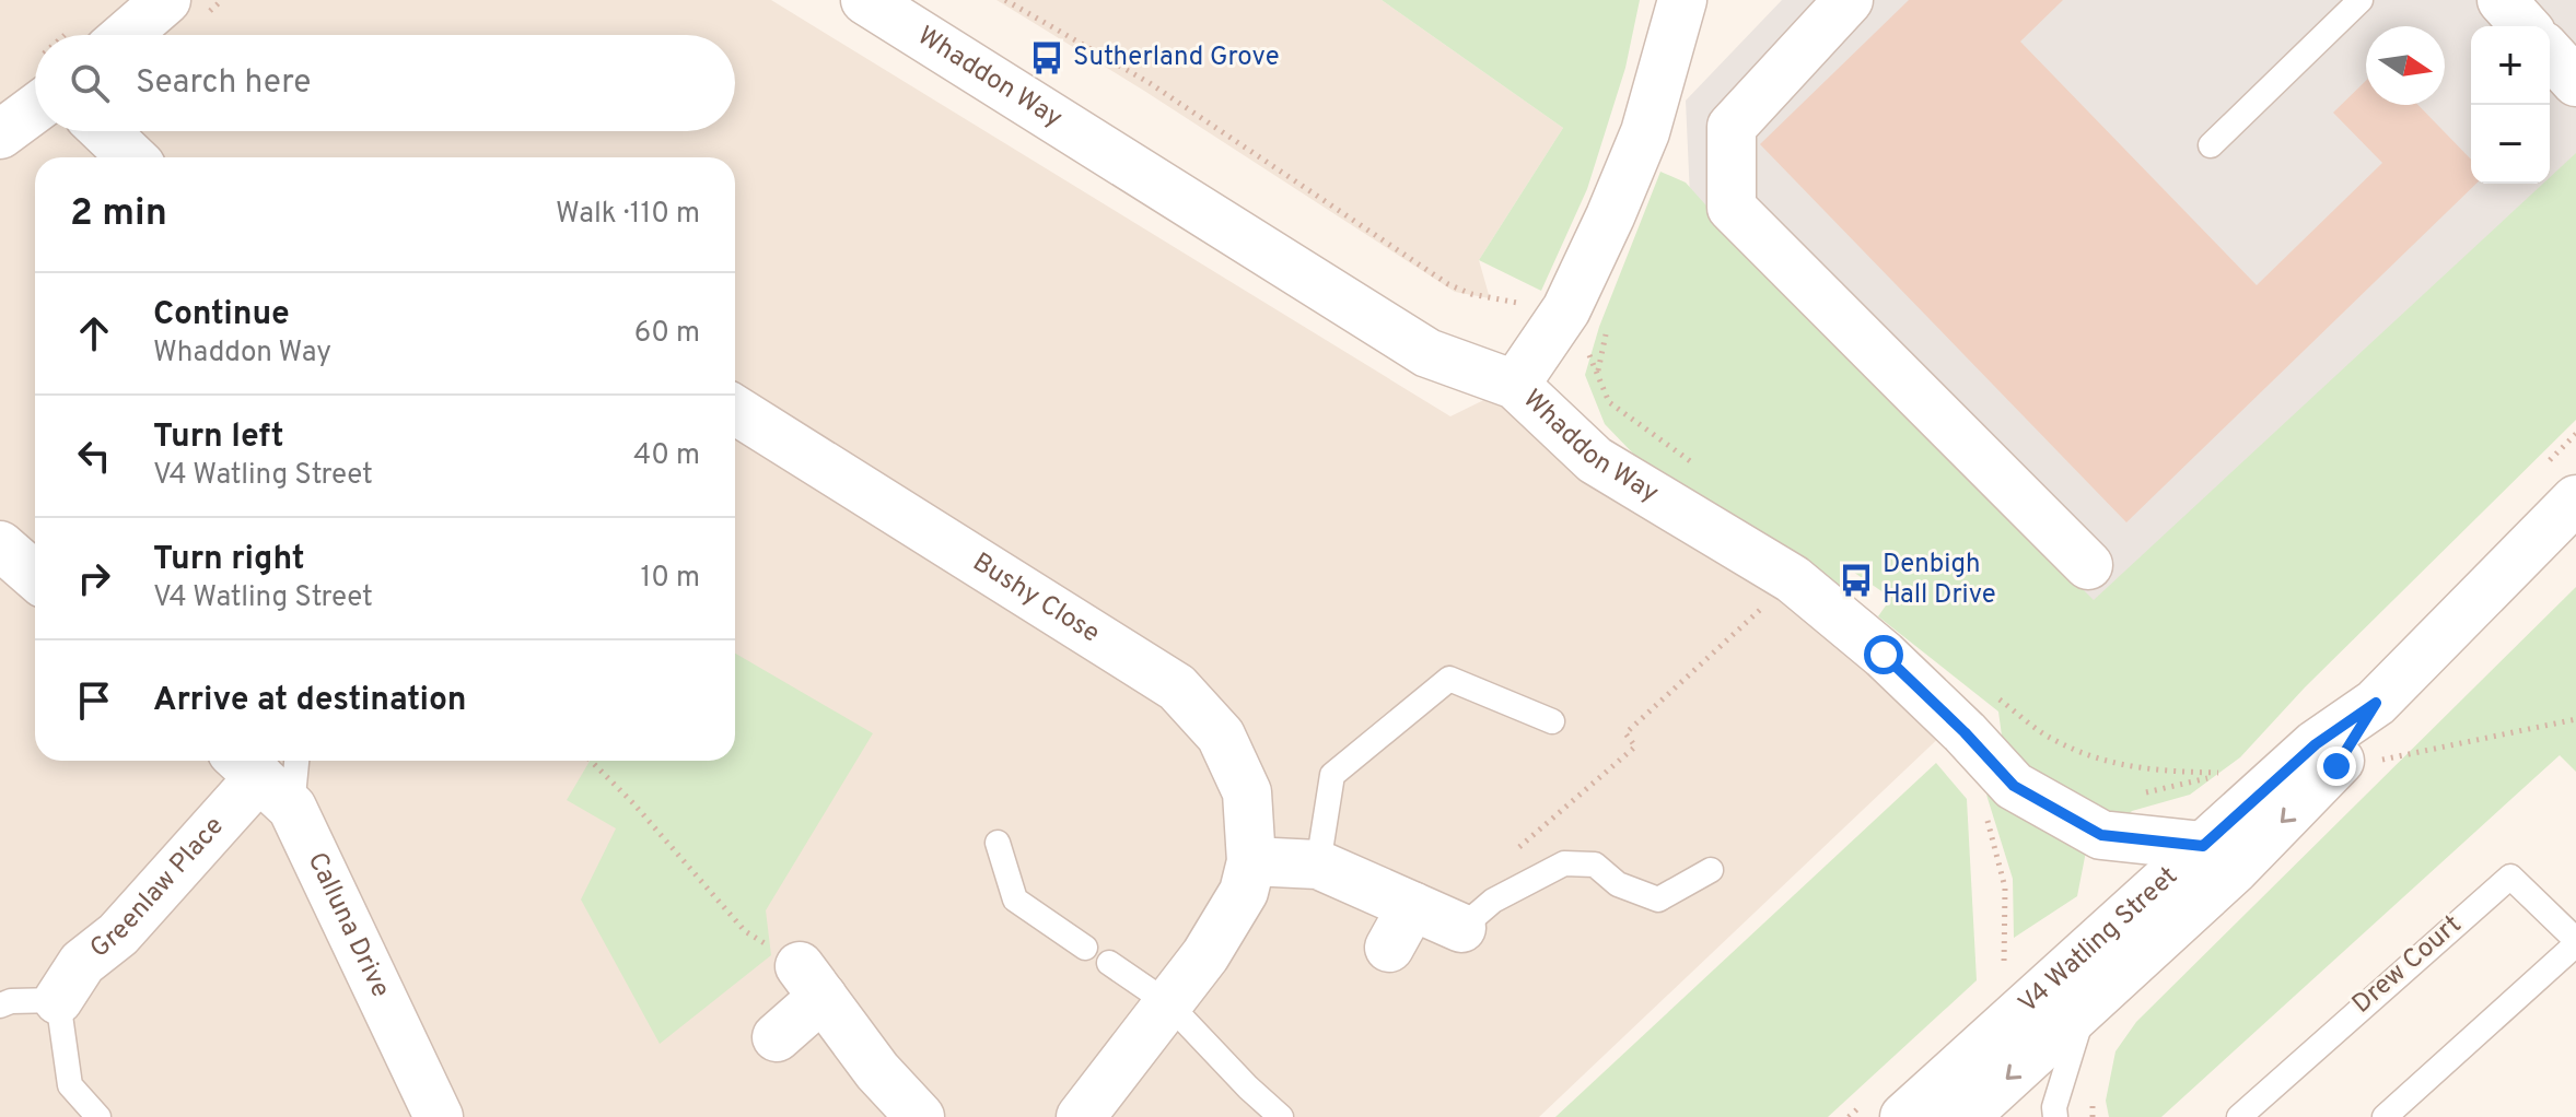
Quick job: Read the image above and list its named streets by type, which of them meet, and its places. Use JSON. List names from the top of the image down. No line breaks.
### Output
{"streets":{"street":["Whaddon Way","Bushy Close","Greenlaw Place","Calluna Drive","V4 Watling Street"],"lane":["Drew Court"]},"crossings":[["Whaddon Way","V4 Watling Street"],["Greenlaw Place","Calluna Drive"]],"places":{"bus stop":["Sutherland Grove","Denbigh Hall Drive"]},"north":"right","page":{"map_buttons":["+","−"],"search":"Search here","heading":["2 min","Walk · 110 m"],"list":[["Continue","Whaddon Way","60 m"],["Turn left","V4 Watling Street","40 m"],["Turn right","V4 Watling Street","10 m"],"Arrive at destination"]}}
